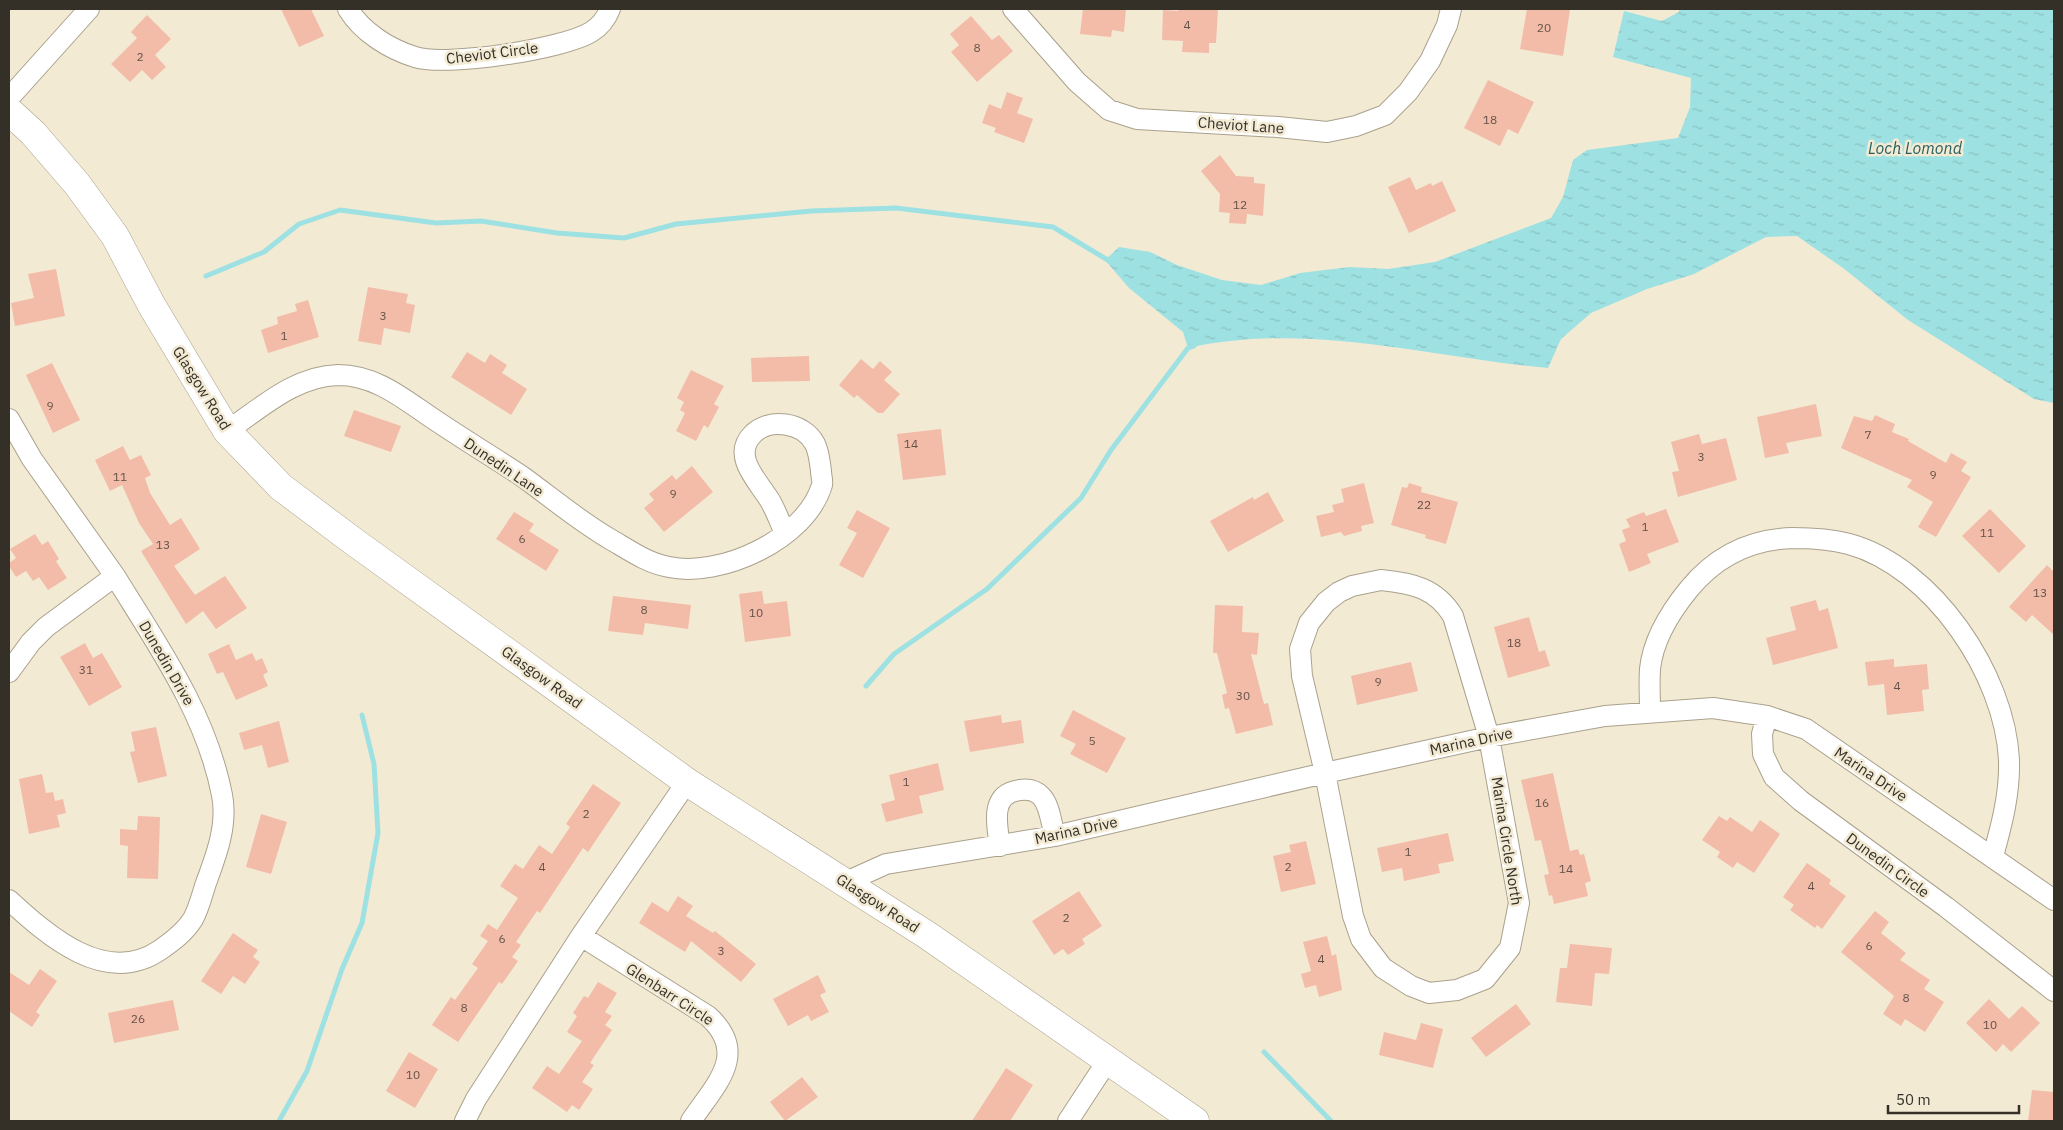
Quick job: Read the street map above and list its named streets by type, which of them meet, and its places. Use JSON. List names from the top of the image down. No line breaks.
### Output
{"streets":{"street":["Cheviot Circle","Cheviot Lane","Glasgow Road","Dunedin Lane","Dunedin Drive","Marina Drive","Marina Circle North","Dunedin Circle","Glenbarr Circle"]},"crossings":[["Glasgow Road","Dunedin Lane"],["Glasgow Road","Marina Drive"],["Marina Drive","Marina Circle North"],["Marina Drive","Dunedin Circle"]],"water":["Loch Lomond"],"house_numbers":["4","20","8","2","18","12","3","1","9","7","14","3","9","11","9","22","1","11","6","13","13","8","10","18","31","9","4","30","5","1","16","2","1","4","2","14","4","2","6","6","3","4","8","8","26","10","10"],"scale_bar":"50 m"}
